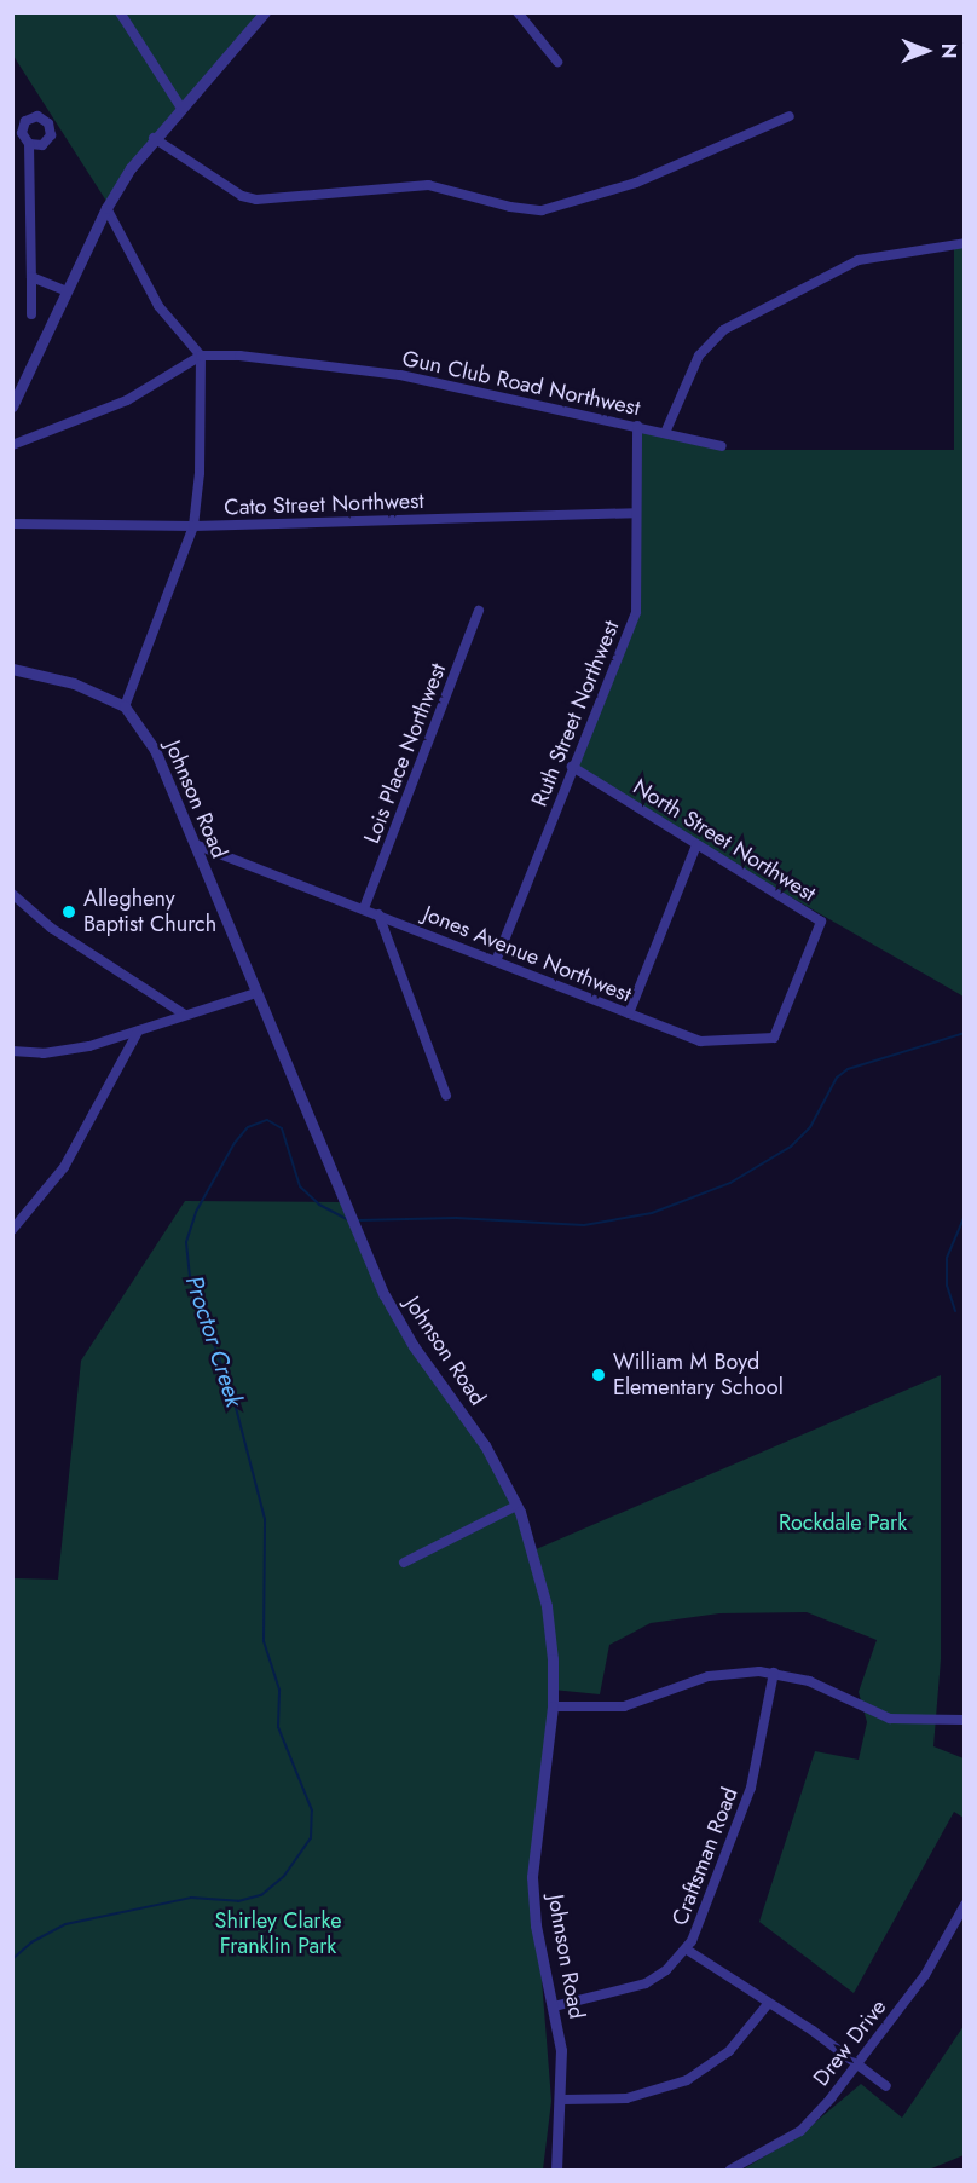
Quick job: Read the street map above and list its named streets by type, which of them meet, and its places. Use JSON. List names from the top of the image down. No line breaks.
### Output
{"streets":{"street":["Gun Club Road Northwest","Cato Street Northwest","Ruth Street Northwest","Lois Place Northwest","Johnson Road","North Street Northwest","Jones Avenue Northwest","Craftsman Road","Drew Drive"]},"crossings":[["Gun Club Road Northwest","Ruth Street Northwest"],["Cato Street Northwest","Ruth Street Northwest"],["Ruth Street Northwest","North Street Northwest"],["Ruth Street Northwest","Jones Avenue Northwest"],["Lois Place Northwest","Jones Avenue Northwest"],["Johnson Road","Jones Avenue Northwest"],["Johnson Road","Craftsman Road"],["North Street Northwest","Jones Avenue Northwest"]],"water":["Proctor Creek"],"parks":["Rockdale Park","Shirley Clarke Franklin Park"],"places":["Allegheny Baptist Church","William M Boyd Elementary School"],"north":"right"}
